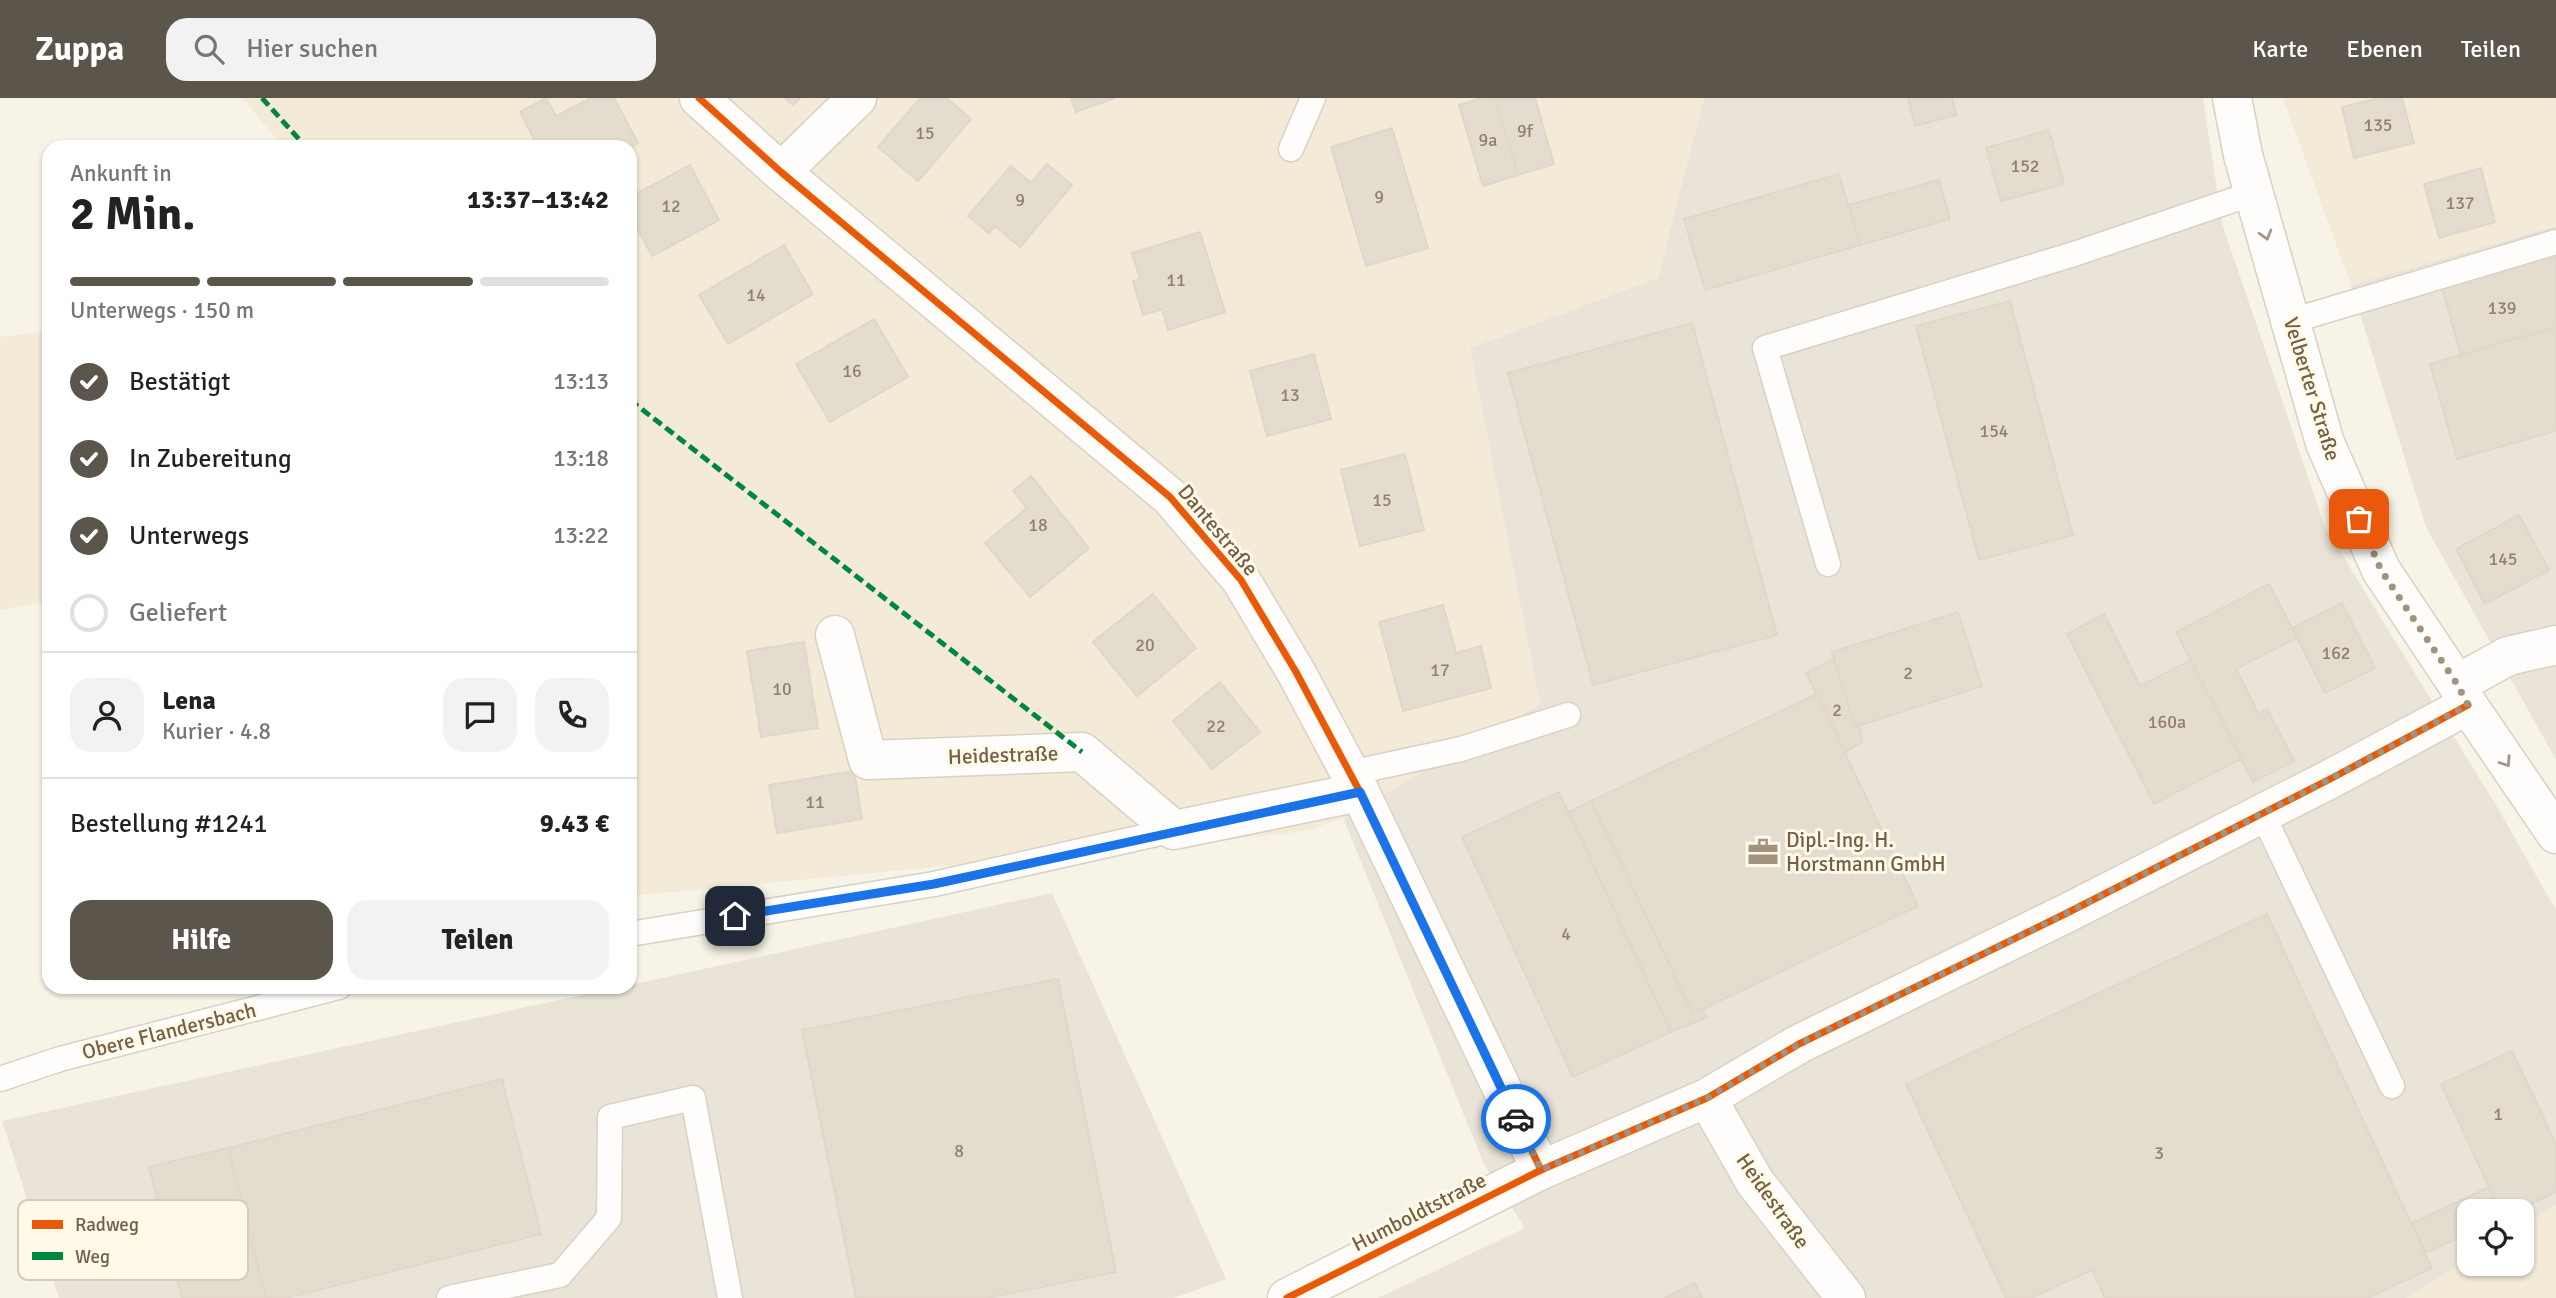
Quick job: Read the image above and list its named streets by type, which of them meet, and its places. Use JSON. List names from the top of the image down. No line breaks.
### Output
{"streets":{"street":["Velberter Straße","Dantestraße","Heidestraße","Humboldtstraße"],"lane":["Obere Flandersbach"]},"crossings":[["Velberter Straße","Humboldtstraße"],["Dantestraße","Humboldtstraße"],["Heidestraße","Humboldtstraße"]],"one_way":["Velberter Straße"],"places":{"office":["Dipl.-Ing. H. Horstmann GmbH"]},"house_numbers":["135","9f","15","9a","152","9","9","137","12","11","14","139","16","13","154","15","18","145","20","162","17","2","10","2","160a","22","11","4","1","8","3"],"legend":["Radweg","Weg"],"page":{"header":"Zuppa","search":"Hier suchen","nav":["Karte","Ebenen","Teilen"],"heading":["2 Min.","Ankunft in","13:37–13:42"],"panel":["Lena","Kurier · 4.8","Bestellung #1241","9.43 €"],"bar":"Unterwegs · 150 m","list":[["Bestätigt","13:13"],["In Zubereitung","13:18"],["Unterwegs","13:22"],"Geliefert"],"buttons":["Hilfe","Teilen"]}}
